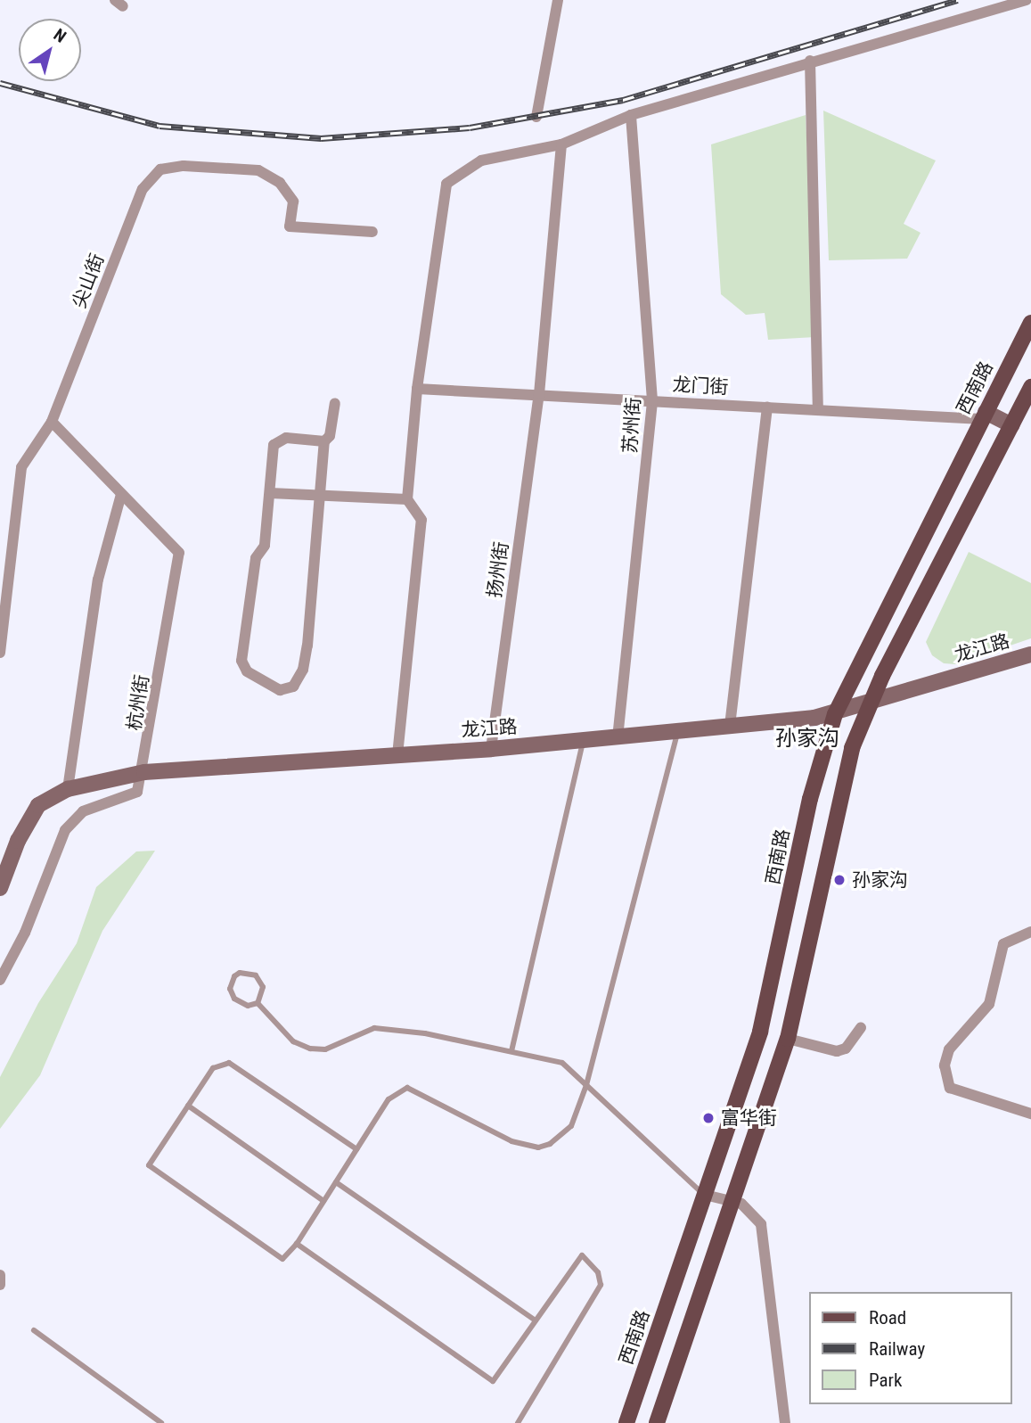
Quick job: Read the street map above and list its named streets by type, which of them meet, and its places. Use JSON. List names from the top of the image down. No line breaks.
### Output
{"streets":{"main road":["西南路"],"street":["尖山街","龙门街","苏州街","扬州街","龙江路","杭州街"]},"crossings":[["尖山街","杭州街"],["龙门街","西南路"],["龙门街","苏州街"],["龙门街","扬州街"],["西南路","龙江路"],["苏州街","龙江路"],["扬州街","龙江路"],["龙江路","杭州街"]],"districts":["孙家沟"],"places":["孙家沟","富华街"],"legend":["Road","Railway","Park"],"north":"top right"}
